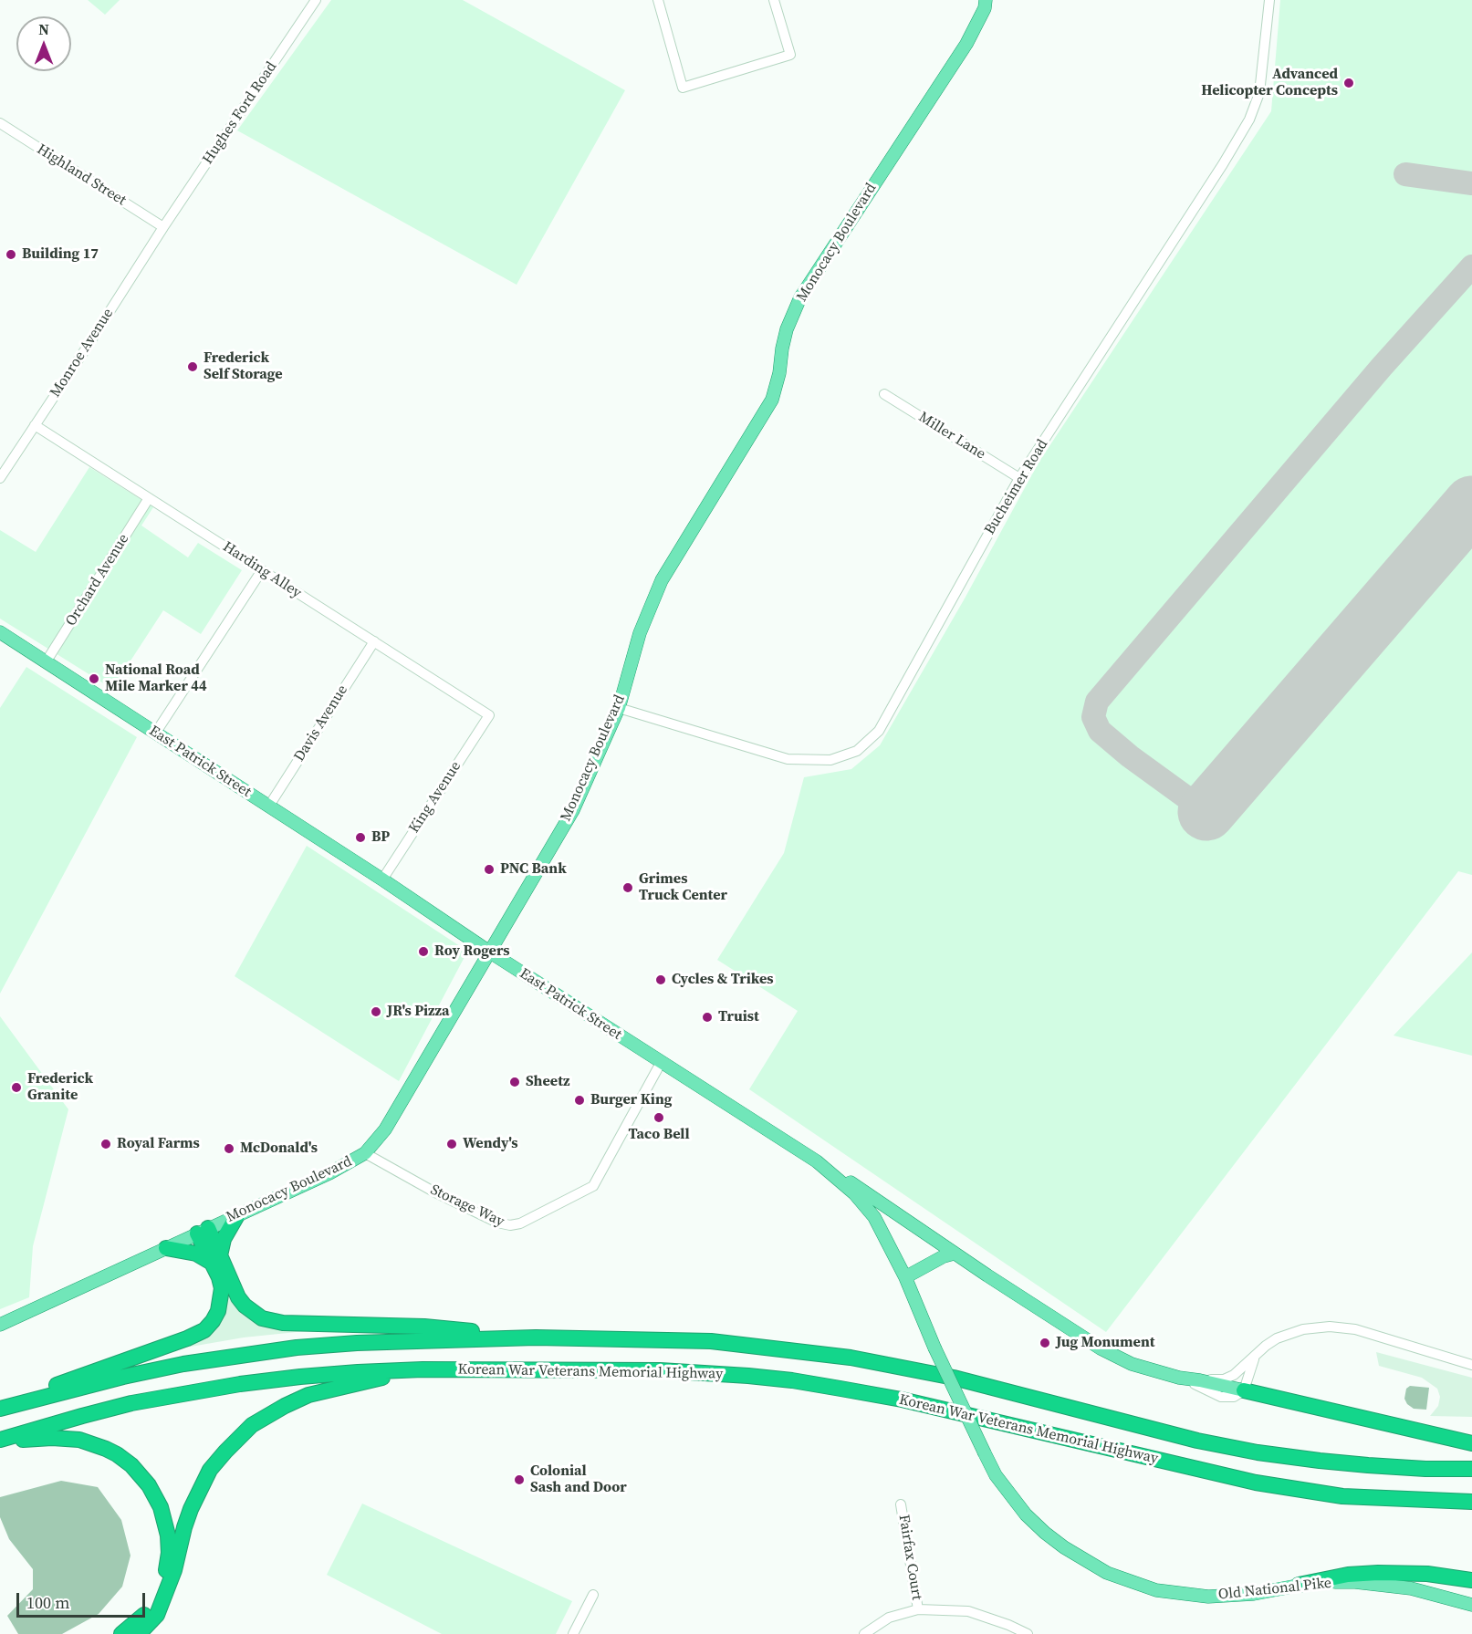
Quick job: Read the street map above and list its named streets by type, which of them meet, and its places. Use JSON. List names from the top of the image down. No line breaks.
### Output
{"streets":{"highway":["Korean War Veterans Memorial Highway"],"main road":["Monocacy Boulevard","East Patrick Street","Old National Pike"],"street":["Hughes Ford Road","Highland Street","Monroe Avenue","Miller Lane","Bucheimer Road","Harding Alley","Orchard Avenue","Davis Avenue","King Avenue","Storage Way","Fairfax Court"]},"crossings":[["Hughes Ford Road","Highland Street"],["Hughes Ford Road","Monroe Avenue"],["Highland Street","Monroe Avenue"],["Monocacy Boulevard","Bucheimer Road"],["Monocacy Boulevard","East Patrick Street"],["Monocacy Boulevard","Storage Way"],["Monroe Avenue","Harding Alley"],["Miller Lane","Bucheimer Road"],["Harding Alley","Orchard Avenue"],["Harding Alley","Davis Avenue"],["Harding Alley","King Avenue"],["Orchard Avenue","East Patrick Street"],["Davis Avenue","East Patrick Street"],["East Patrick Street","King Avenue"],["East Patrick Street","Storage Way"],["East Patrick Street","Old National Pike"]],"places":["Advanced Helicopter Concepts","Building 17","Frederick Self Storage","National Road Mile Marker 44","BP","PNC Bank","Grimes Truck Center","Roy Rogers","Cycles & Trikes","JR's Pizza","Truist","Sheetz","Frederick Granite","Burger King","Taco Bell","Royal Farms","Wendy's","McDonald's","Jug Monument","Colonial Sash and Door"],"scale_bar":"100 m","north":"top"}
